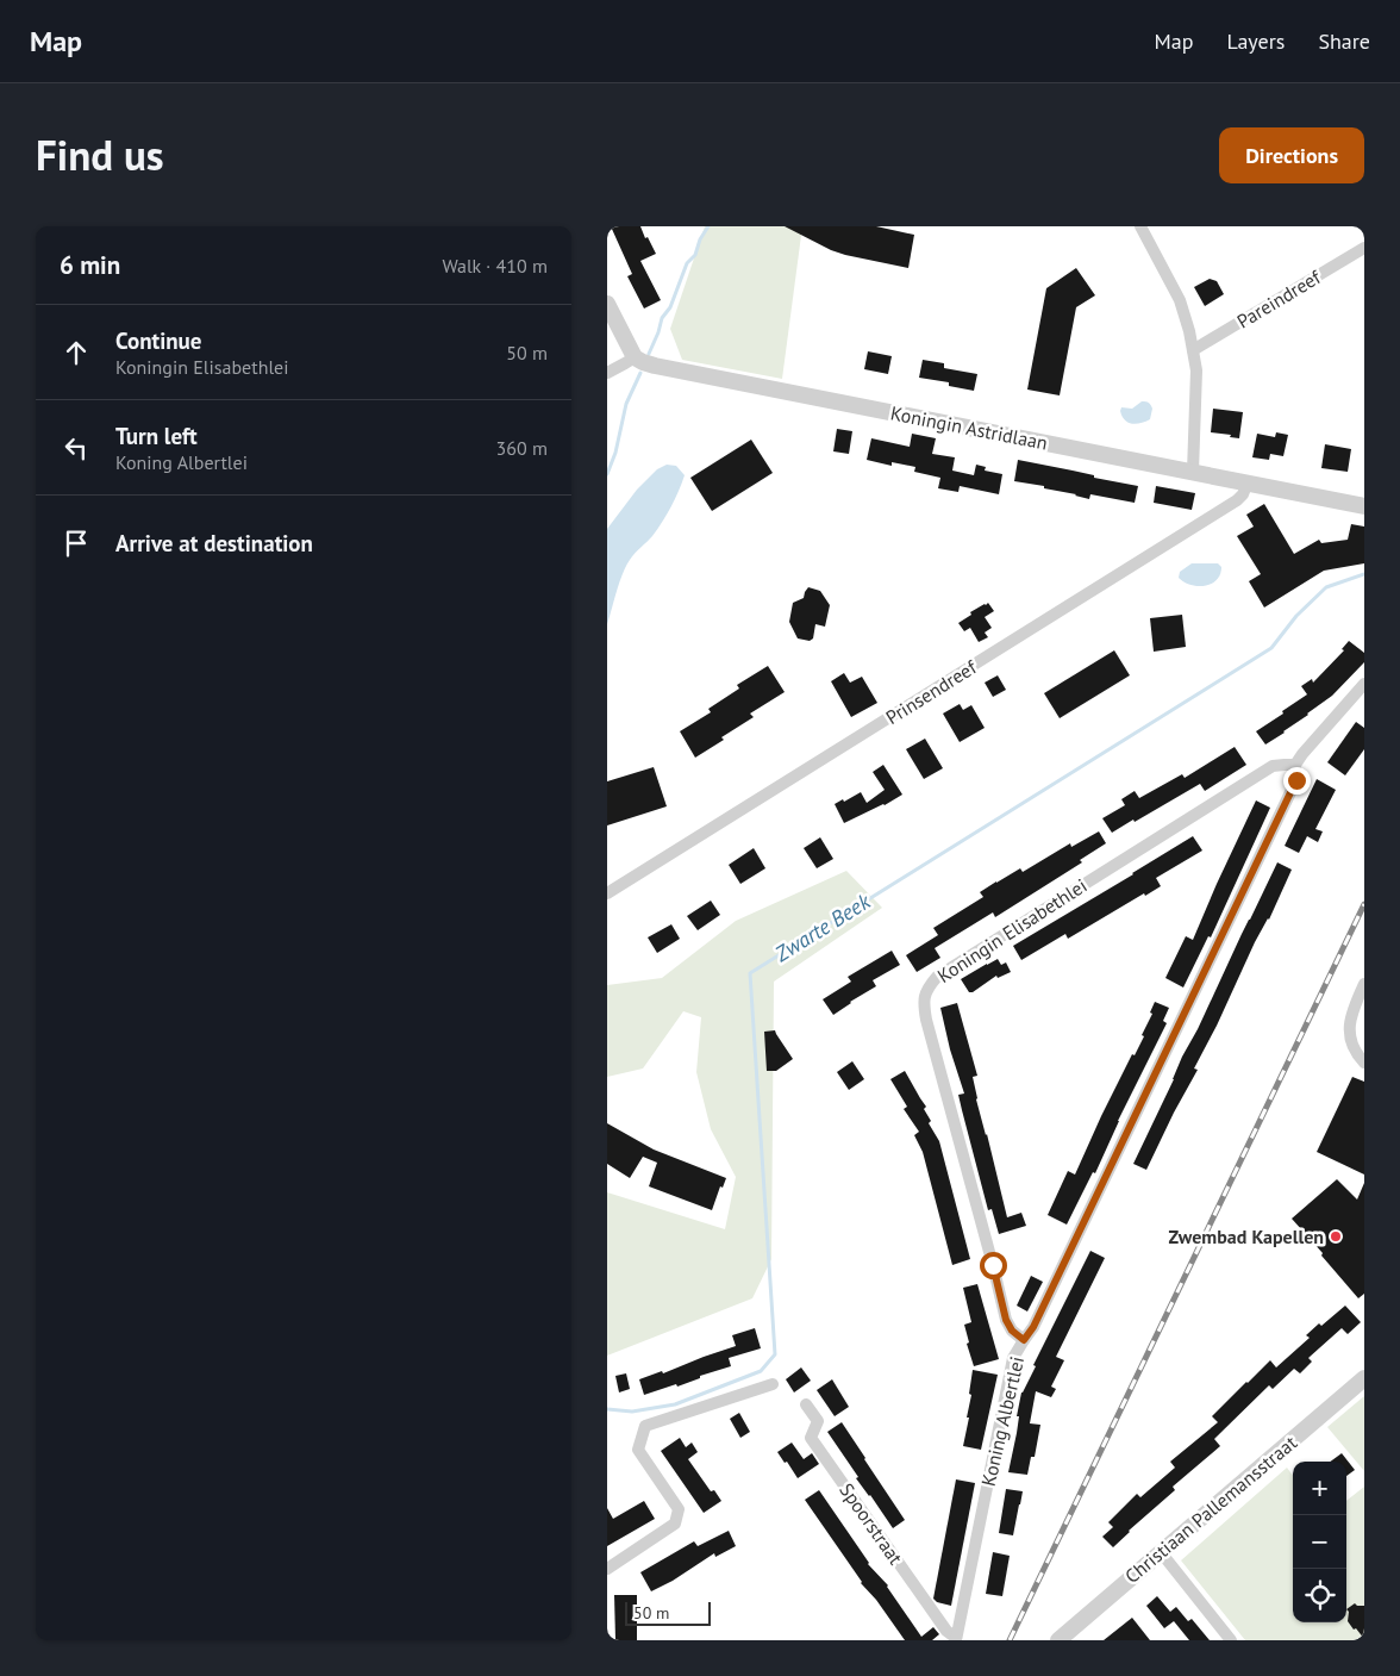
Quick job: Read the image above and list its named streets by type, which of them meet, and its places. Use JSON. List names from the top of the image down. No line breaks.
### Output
{"streets":{"street":["Pareindreef","Koningin Astridlaan","Prinsendreef","Koningin Elisabethlei","Koning Albertlei","Christiaan Pallemansstraat","Spoorstraat"]},"crossings":[["Koningin Astridlaan","Prinsendreef"],["Koningin Elisabethlei","Koning Albertlei"],["Koning Albertlei","Spoorstraat"]],"water":["Zwarte Beek"],"places":["Zwembad Kapellen"],"scale_bar":"50 m","page":{"header":"Map","nav":["Map","Layers","Share"],"title":"Find us","buttons":"Directions","heading":["6 min","Walk · 410 m"],"list":[["Continue","Koningin Elisabethlei","50 m"],["Turn left","Koning Albertlei","360 m"],"Arrive at destination"],"map_buttons":["+","−"],"scale":"50 m"}}
